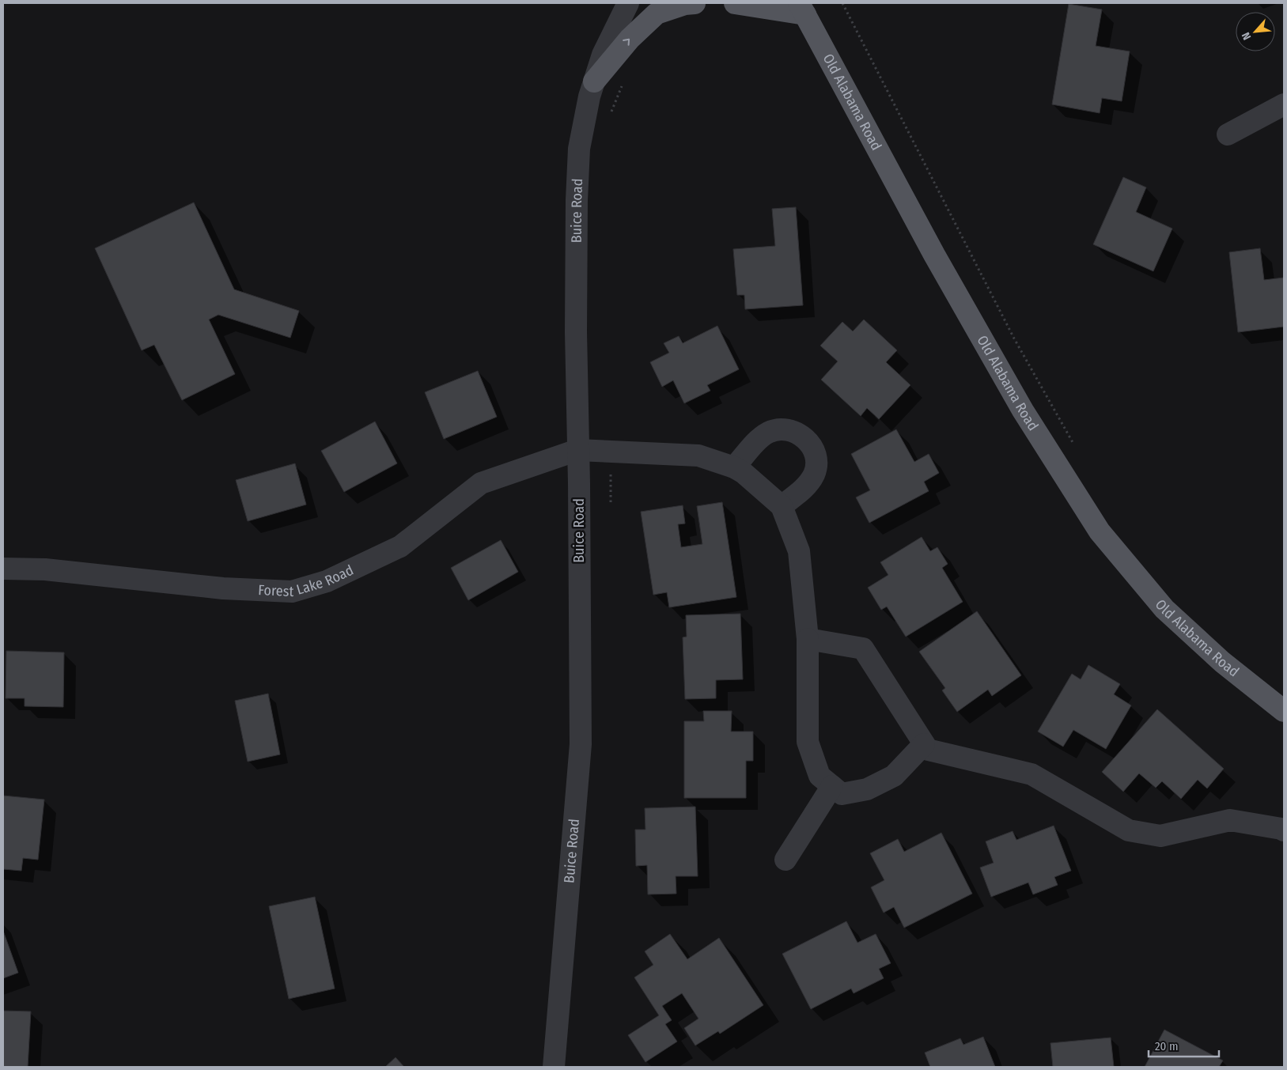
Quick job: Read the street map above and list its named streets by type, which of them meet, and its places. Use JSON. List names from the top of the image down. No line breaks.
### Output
{"streets":{"main road":["Old Alabama Road"],"street":["Buice Road","Forest Lake Road"]},"crossings":[["Buice Road","Forest Lake Road"]],"scale_bar":"20 m","north":"bottom left"}
